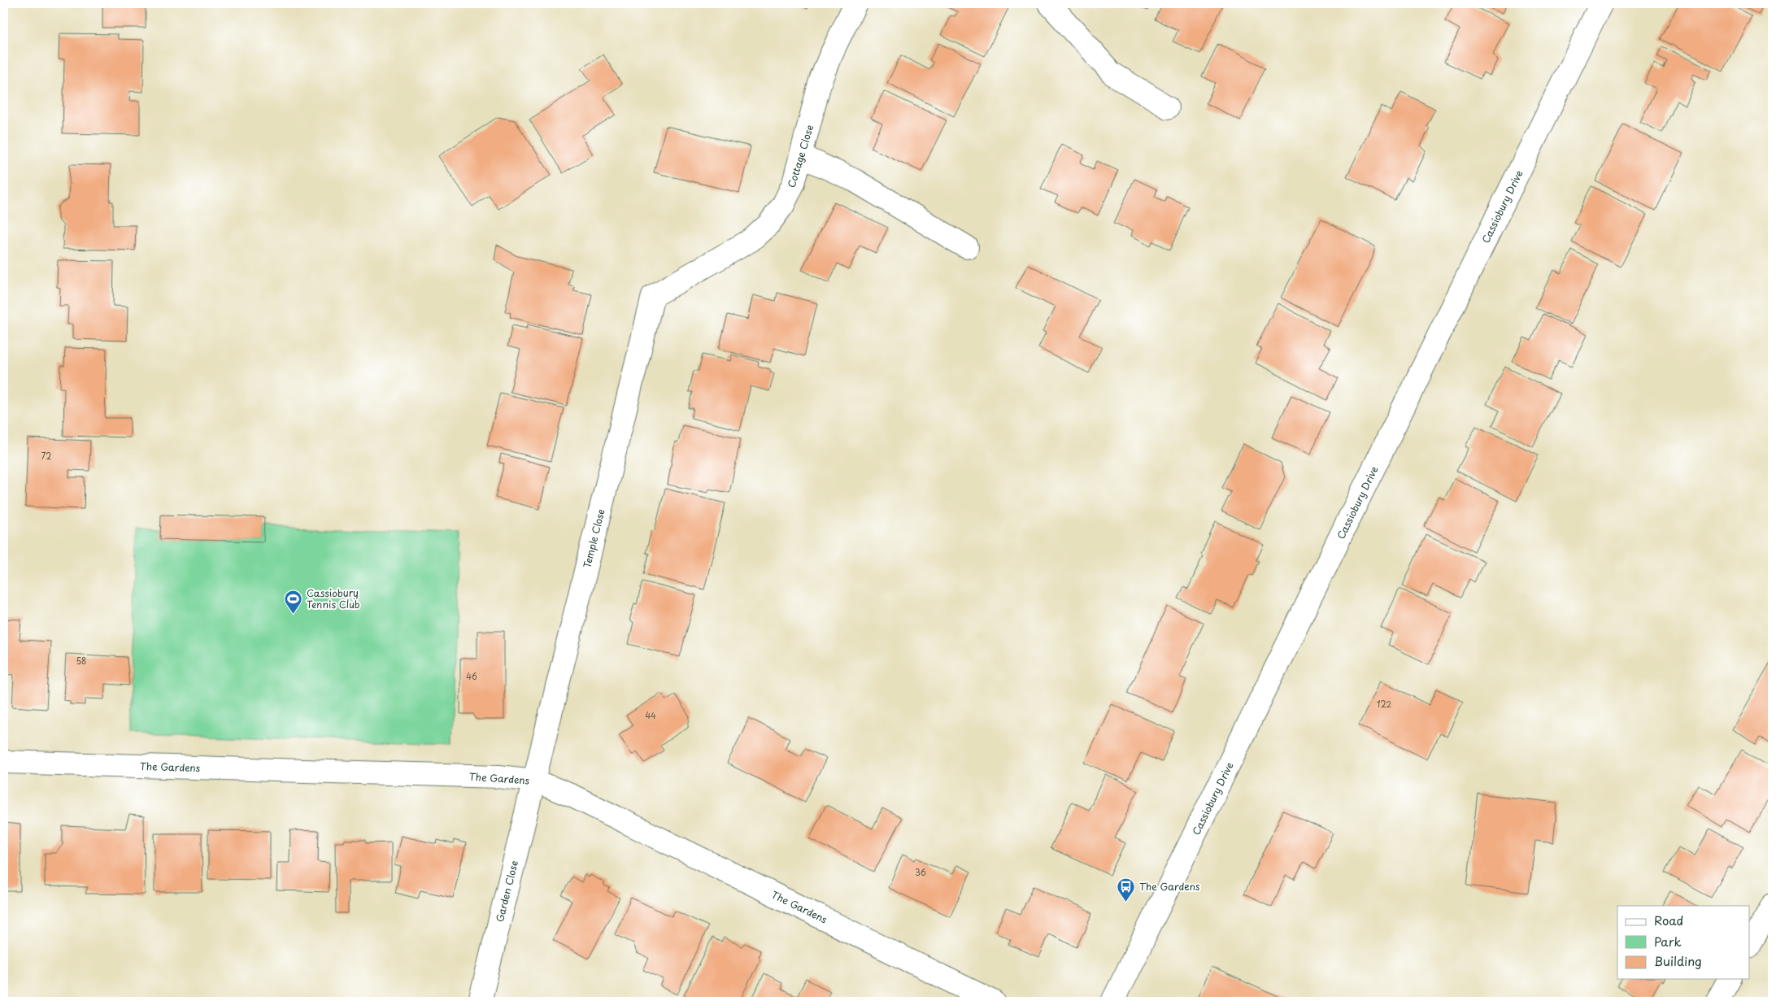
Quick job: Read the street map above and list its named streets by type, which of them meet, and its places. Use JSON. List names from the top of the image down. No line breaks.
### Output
{"streets":{"street":["Cottage Close","Cassiobury Drive","Temple Close","The Gardens","Garden Close"]},"crossings":[["Cottage Close","Temple Close"],["Temple Close","The Gardens"],["Temple Close","Garden Close"],["The Gardens","Garden Close"]],"places":{"sports":["Cassiobury Tennis Club"],"bus stop":["The Gardens"]},"house_numbers":["72","58","46","122","44","36"],"legend":["Road","Park","Building"]}
